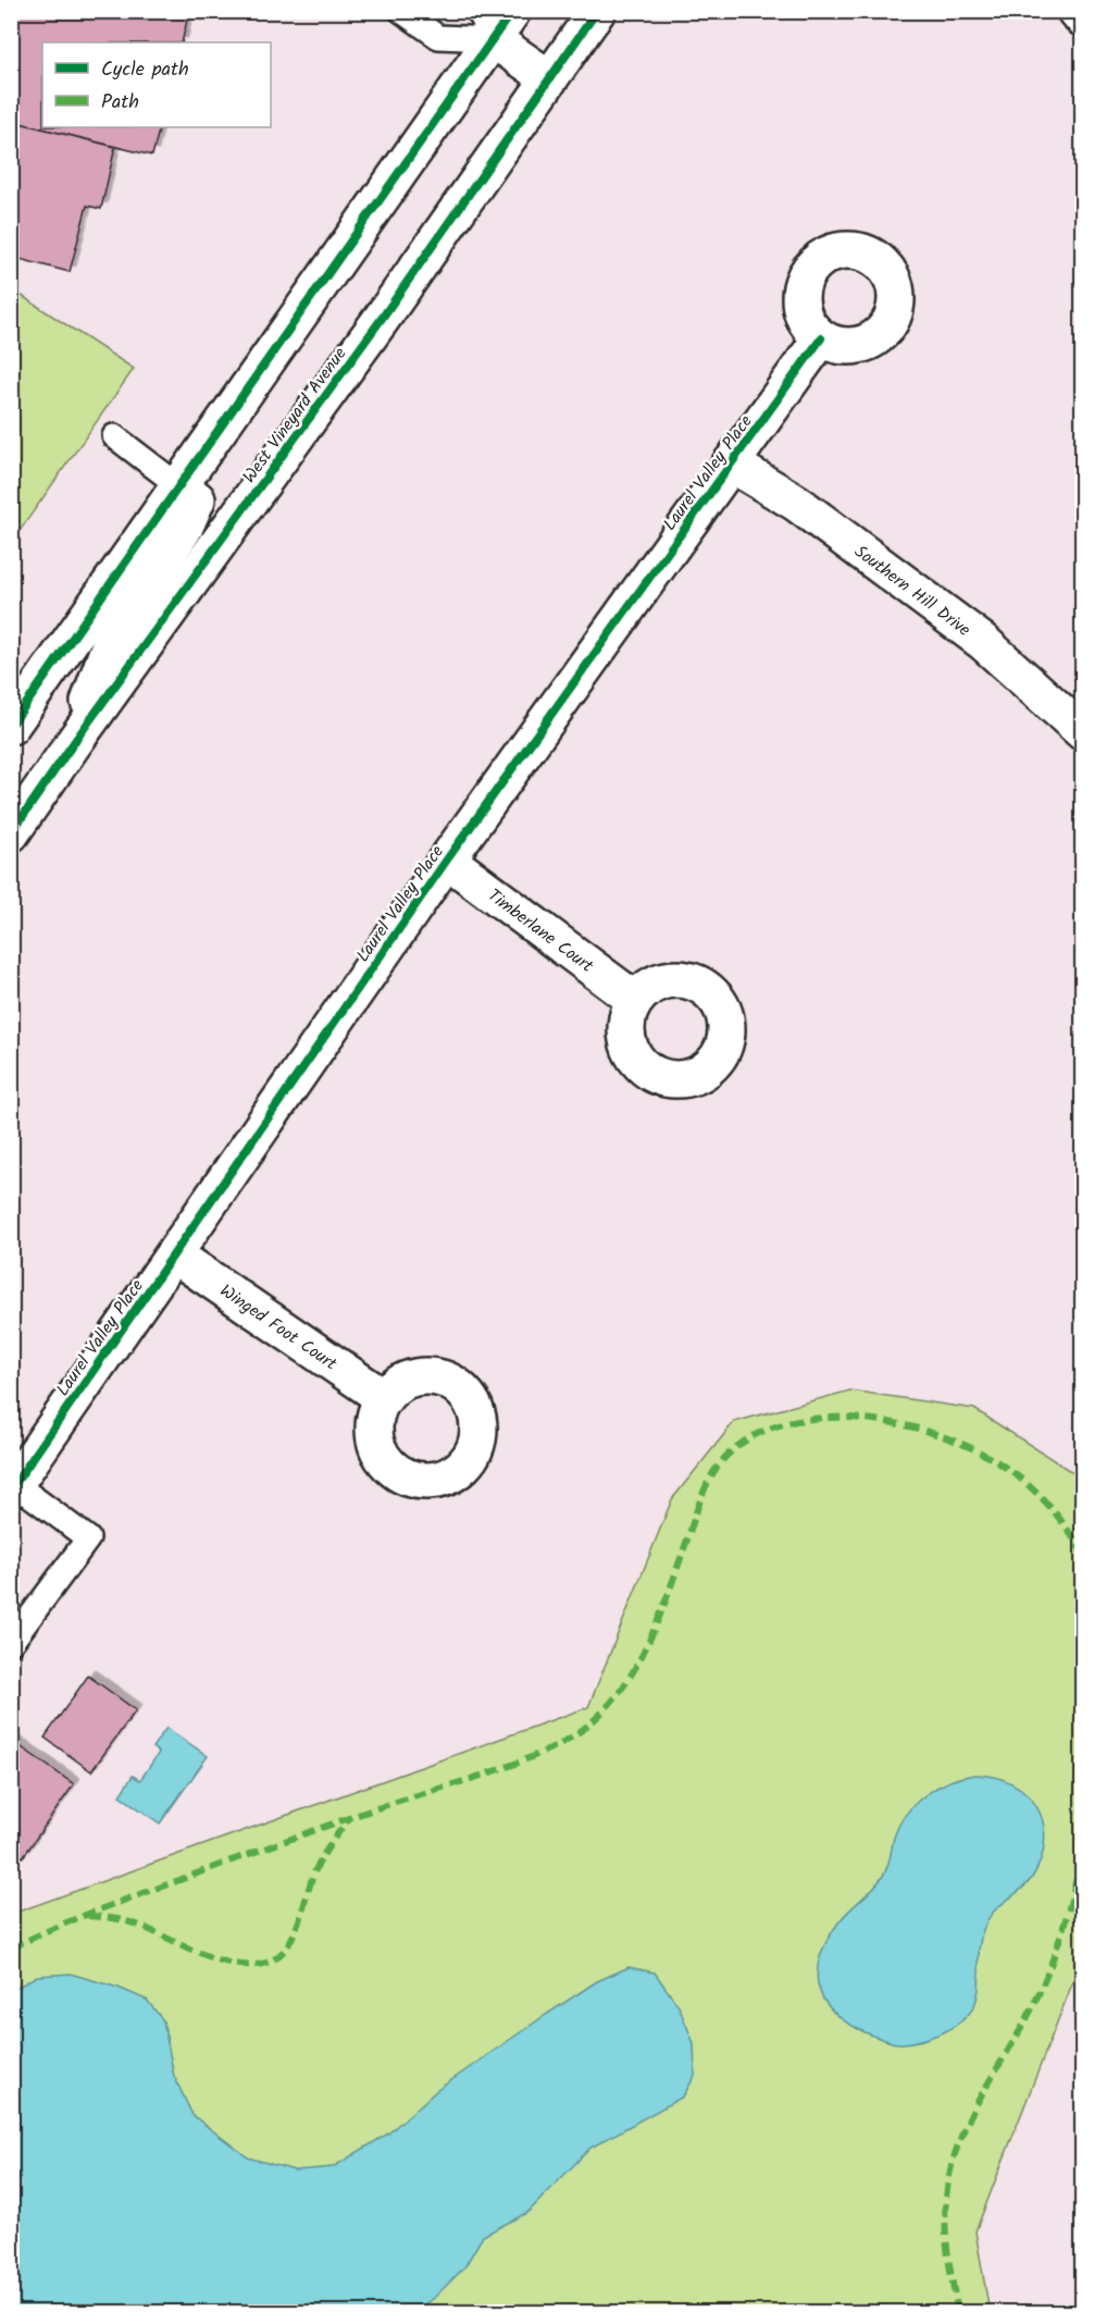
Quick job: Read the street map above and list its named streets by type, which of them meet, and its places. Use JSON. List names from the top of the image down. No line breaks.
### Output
{"streets":{"street":["West Vineyard Avenue","Laurel Valley Place","Southern Hill Drive","Timberlane Court","Winged Foot Court"]},"crossings":[["Laurel Valley Place","Southern Hill Drive"],["Laurel Valley Place","Timberlane Court"],["Laurel Valley Place","Winged Foot Court"]],"legend":["Cycle path","Path"]}
